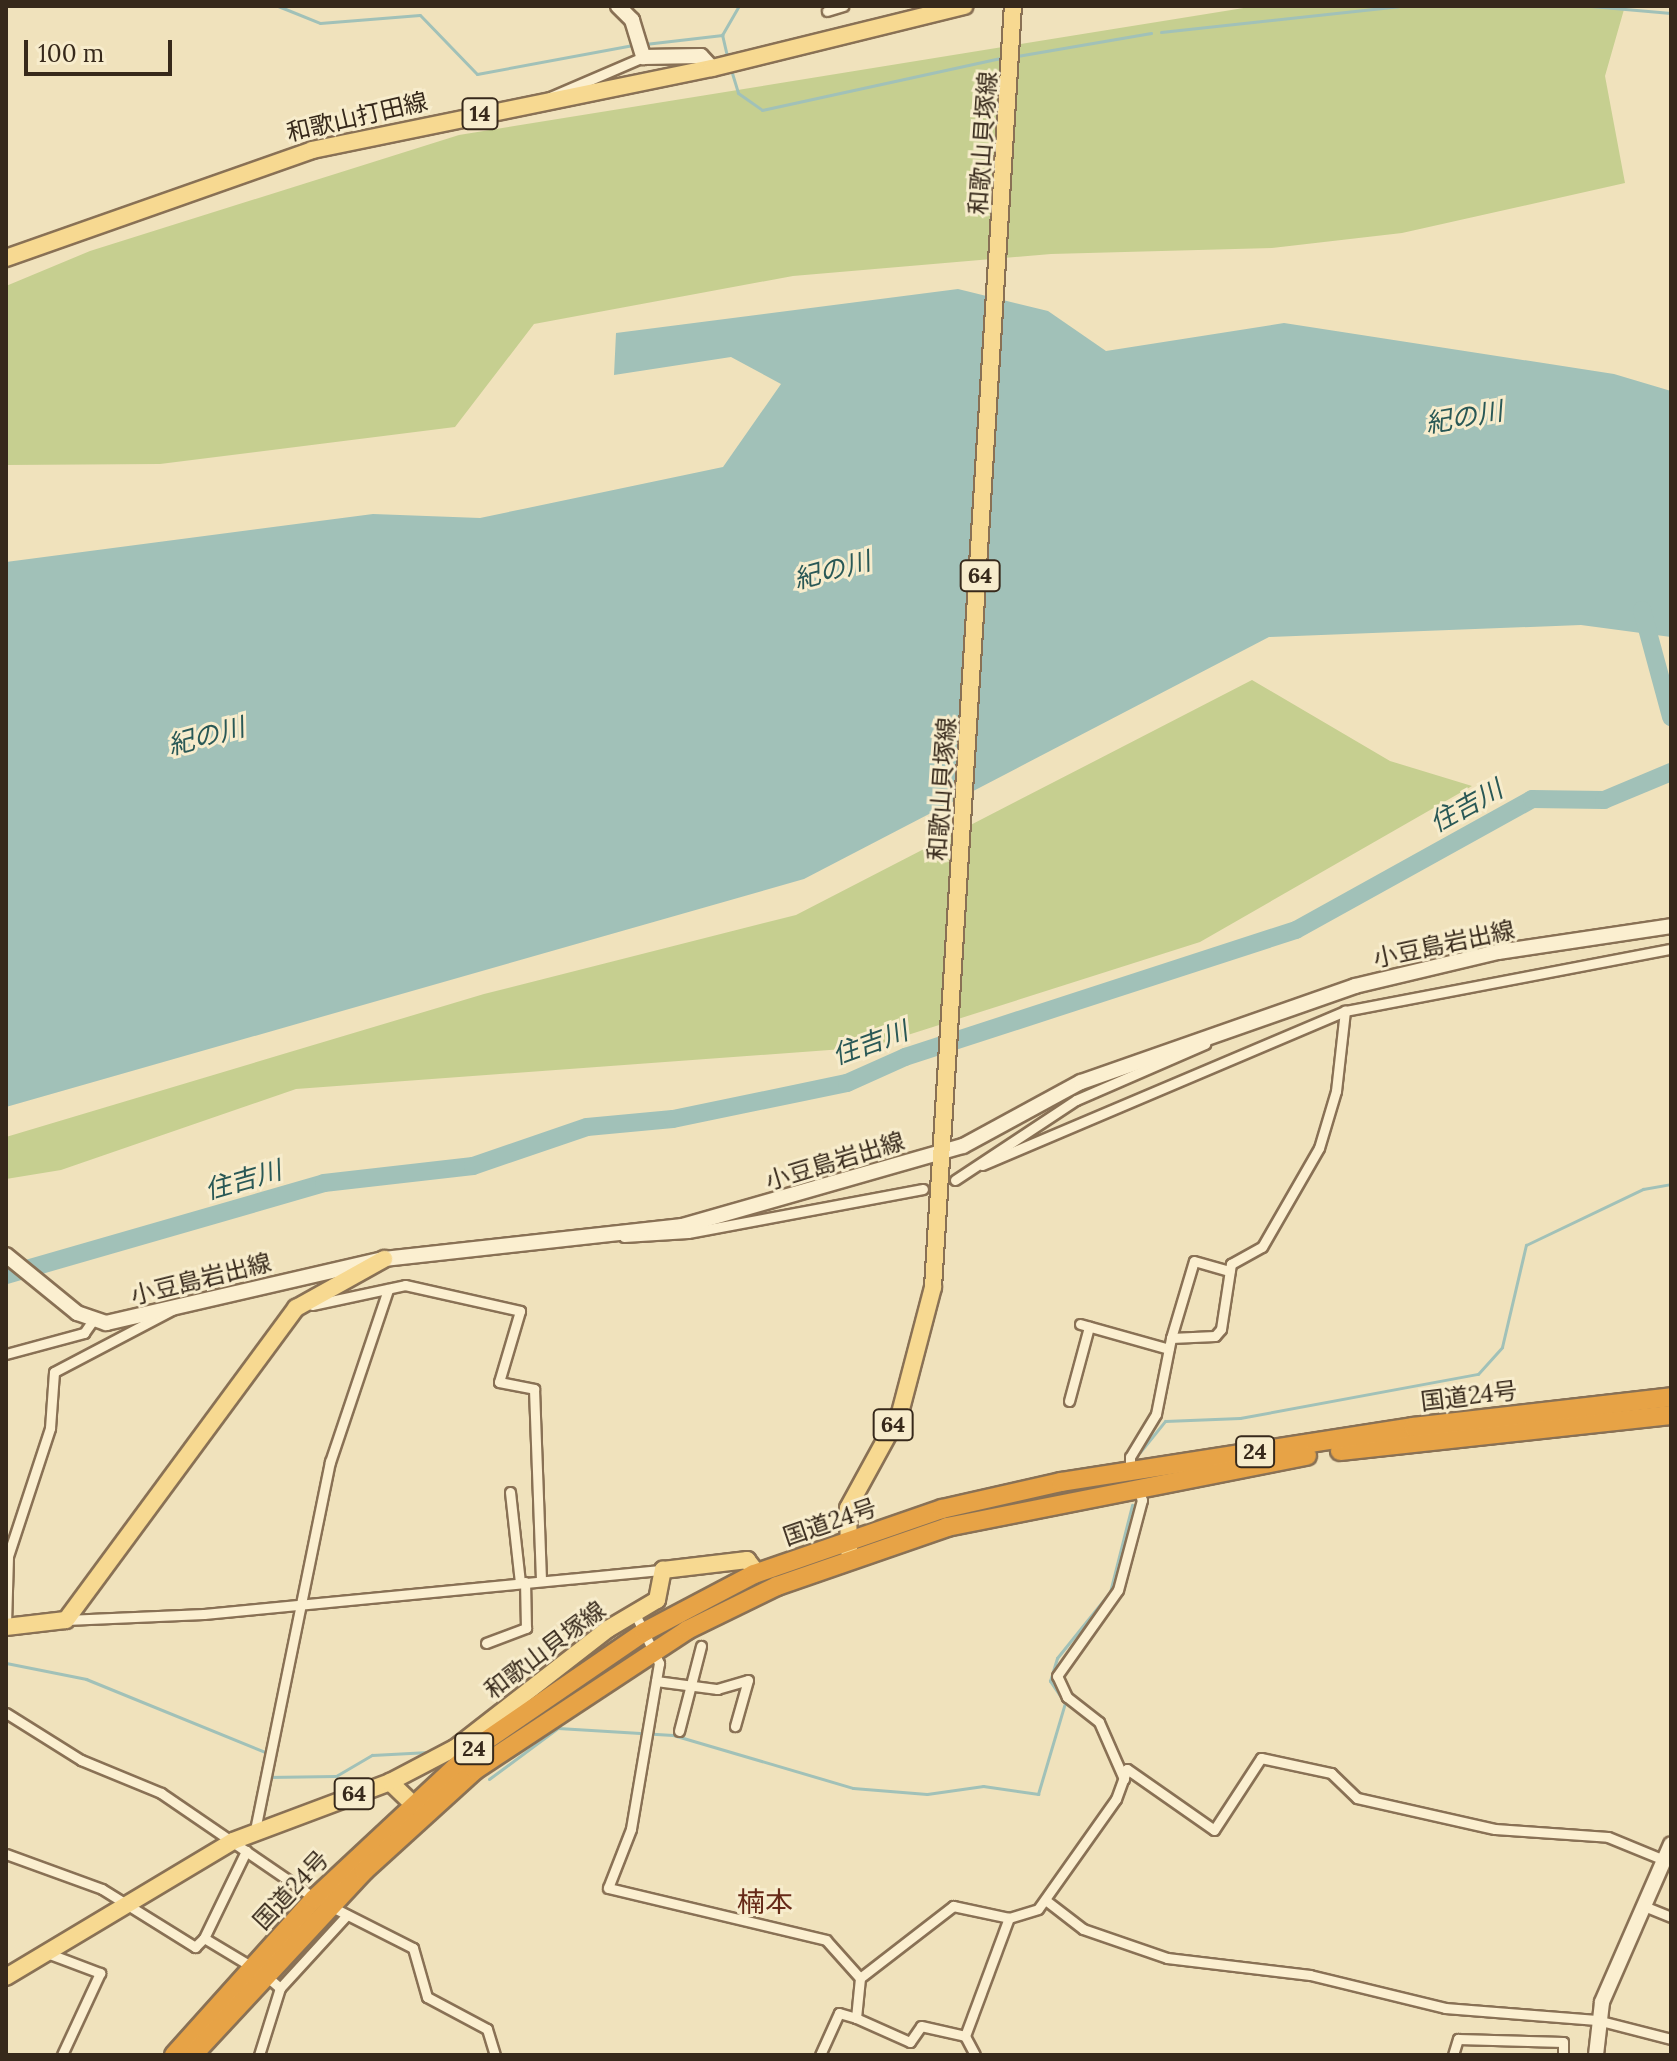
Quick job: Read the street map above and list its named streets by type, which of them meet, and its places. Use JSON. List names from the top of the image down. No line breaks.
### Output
{"streets":{"highway":["国道24号","24"],"main road":["14","和歌山打田線","和歌山貝塚線","64","小豆島岩出線"]},"crossings":[["和歌山貝塚線","小豆島岩出線"],["和歌山貝塚線","国道24号"]],"districts":["楠本"],"water":["紀の川","住吉川"],"scale_bar":"100 m"}
